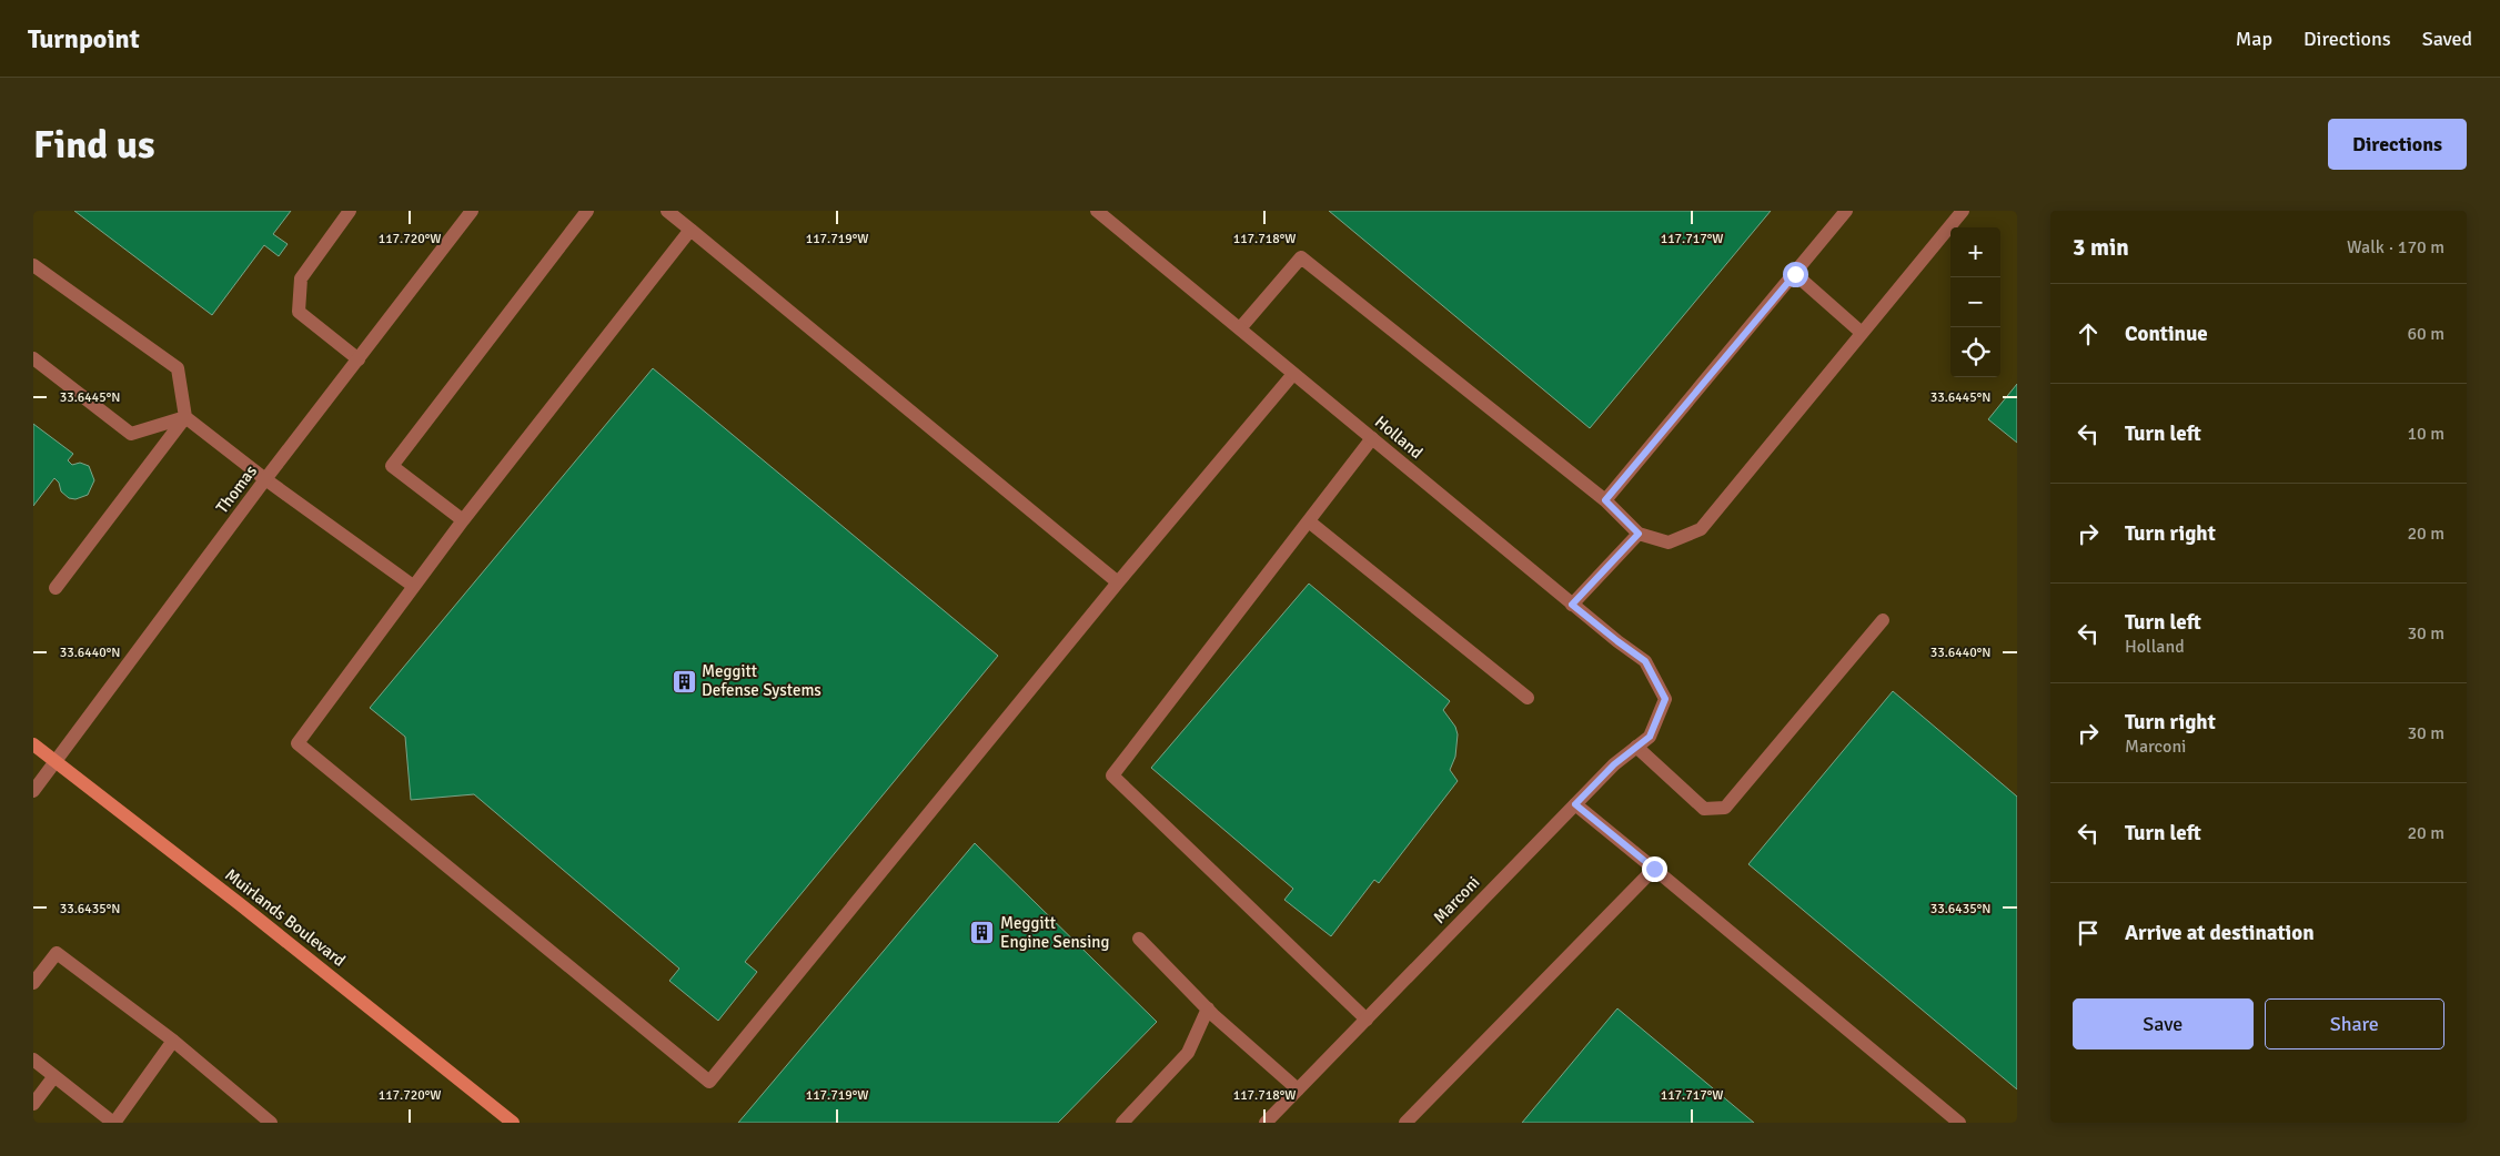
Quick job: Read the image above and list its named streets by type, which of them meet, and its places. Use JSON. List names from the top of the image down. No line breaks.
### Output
{"streets":{"main road":["Muirlands Boulevard"],"street":["Holland","Thomas","Marconi"]},"crossings":[["Holland","Marconi"],["Thomas","Muirlands Boulevard"]],"places":{"building":["Meggitt Defense Systems","Meggitt Engine Sensing"]},"page":{"header":"Turnpoint","nav":["Map","Directions","Saved"],"buttons":["Directions",["Save","Share"]],"title":"Find us","heading":["3 min","Walk · 170 m"],"map_buttons":["+","−"],"list":[["Continue","60 m"],["Turn left","10 m"],["Turn right","20 m"],["Turn left","Holland","30 m"],["Turn right","Marconi","30 m"],["Turn left","20 m"],"Arrive at destination"]},"coordinates":["117.720°W","117.719°W","117.718°W","117.717°W","33.6445°N","33.6440°N","33.6435°N"]}
